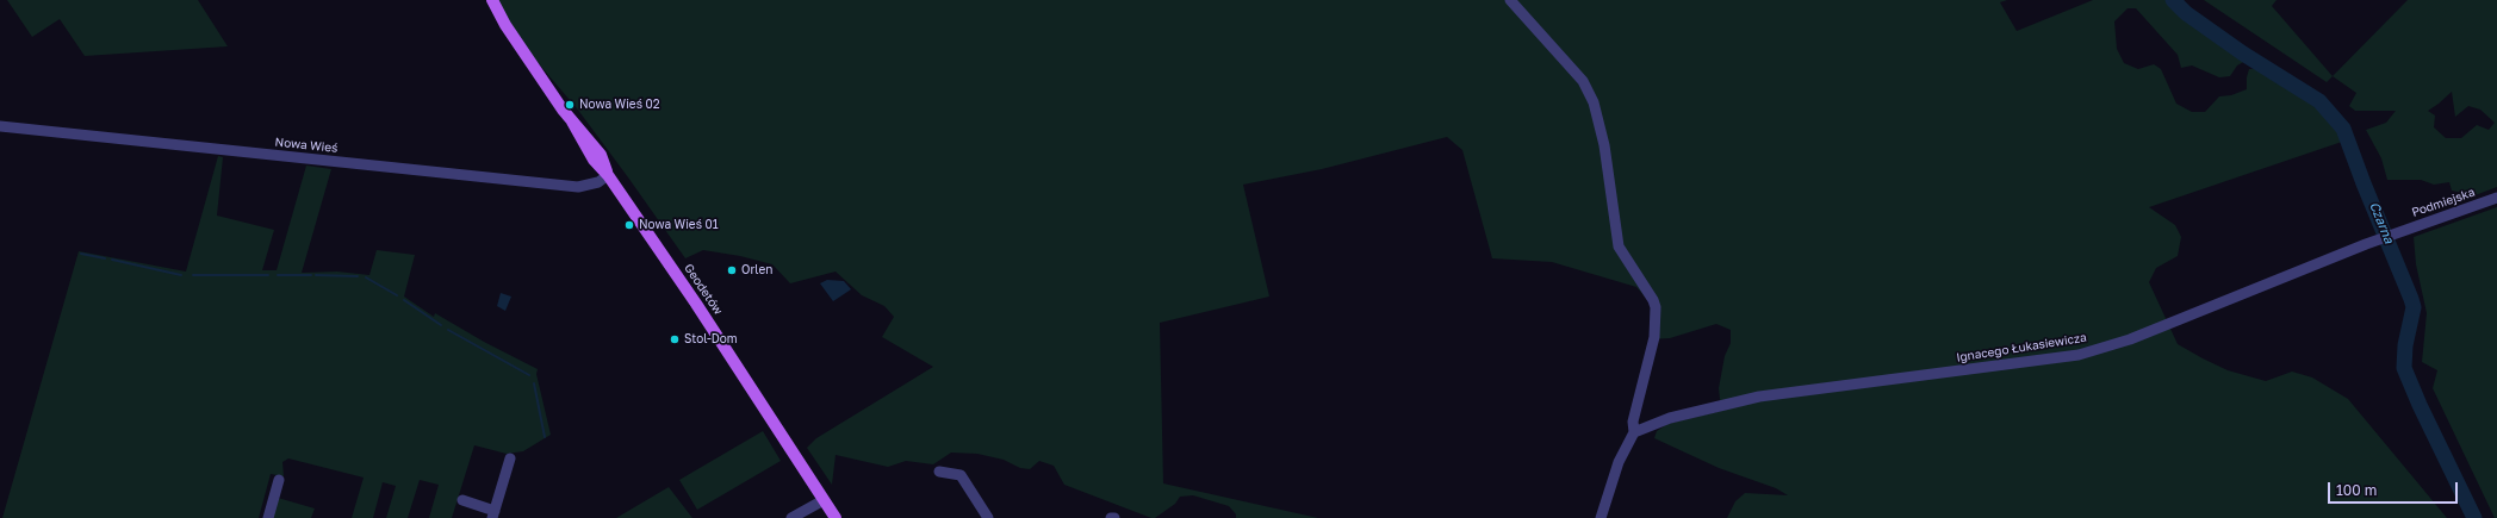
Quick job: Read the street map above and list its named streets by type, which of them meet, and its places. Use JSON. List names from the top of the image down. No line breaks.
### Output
{"streets":{"main road":["Geodetów"],"street":["Nowa Wieś","Podmiejska","Ignacego Łukasiewicza"]},"crossings":[["Nowa Wieś","Geodetów"],["Podmiejska","Ignacego Łukasiewicza"]],"water":["Czarna"],"places":["Nowa Wieś 02","Nowa Wieś 01","Orlen","Stol-Dom"],"scale_bar":"100 m"}
